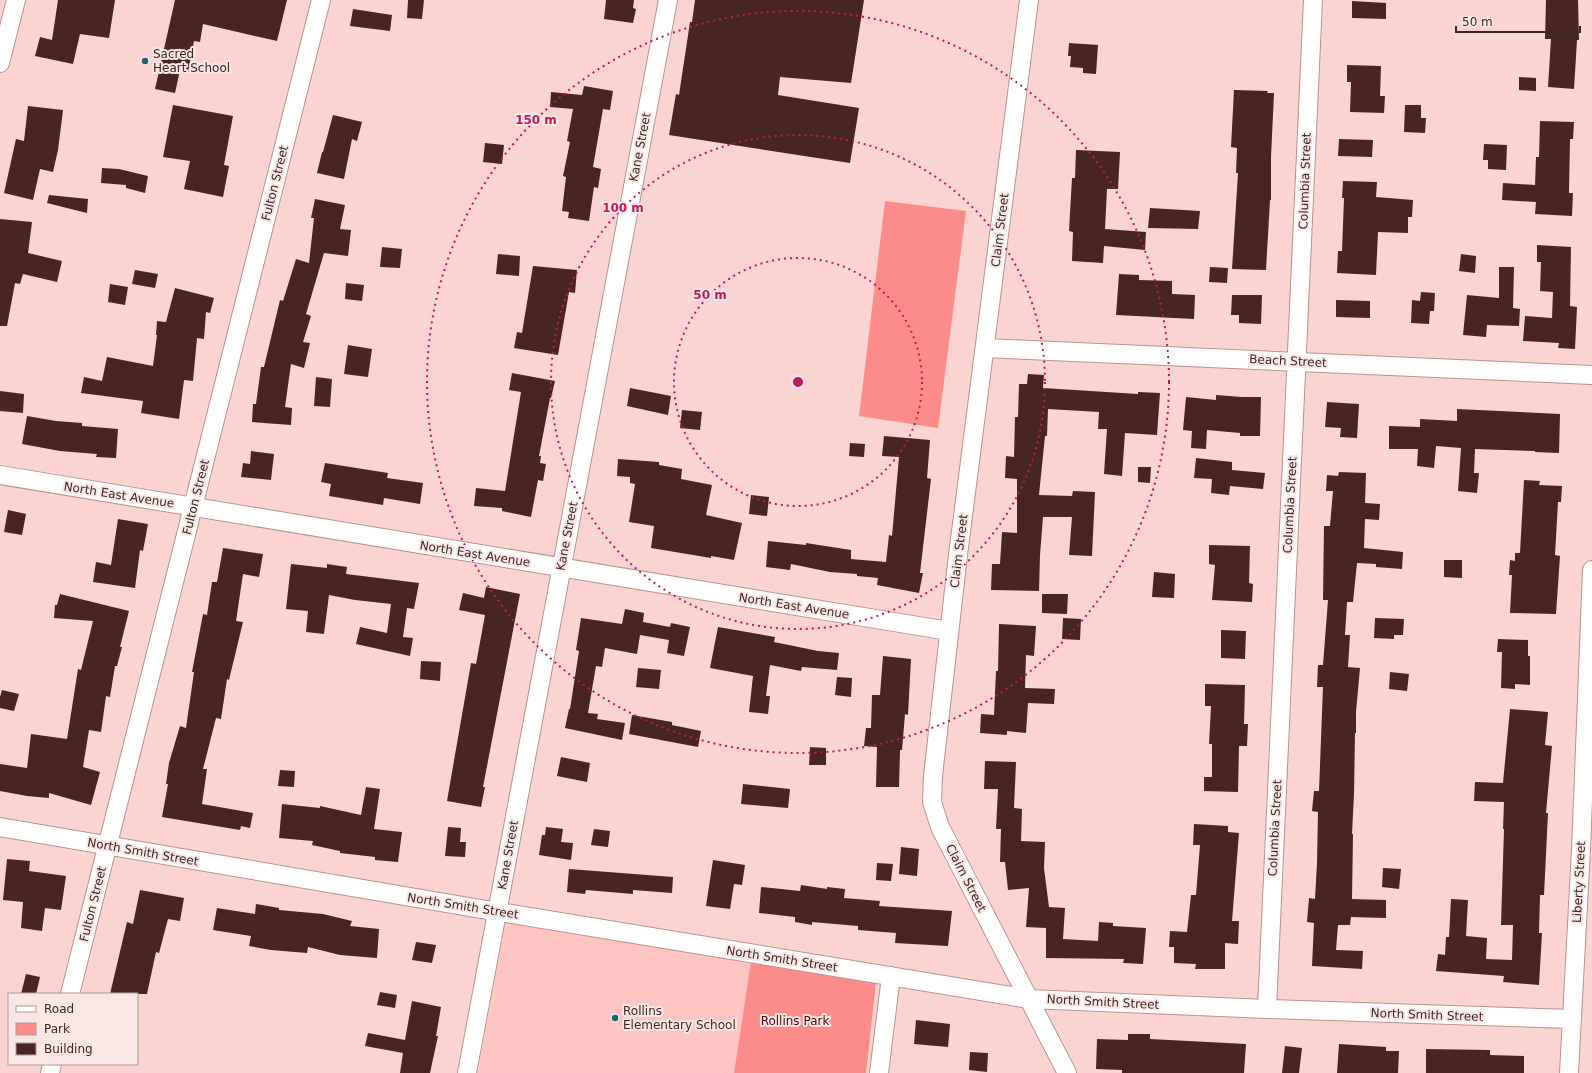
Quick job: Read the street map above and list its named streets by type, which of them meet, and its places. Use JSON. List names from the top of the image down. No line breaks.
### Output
{"streets":{"street":["Kane Street","Columbia Street","Fulton Street","Claim Street","Beach Street","North East Avenue","North Smith Street","Liberty Street"]},"crossings":[["Kane Street","North East Avenue"],["Kane Street","North Smith Street"],["Columbia Street","Beach Street"],["Columbia Street","North Smith Street"],["Fulton Street","North East Avenue"],["Fulton Street","North Smith Street"],["Claim Street","Beach Street"],["Claim Street","North East Avenue"],["Claim Street","North Smith Street"],["North Smith Street","Liberty Street"]],"parks":["Rollins Park"],"places":["Sacred Heart School","Rollins Elementary School"],"legend":["Road","Park","Building"],"scale_bar":"50 m","rings":["150 m","100 m","50 m"]}
